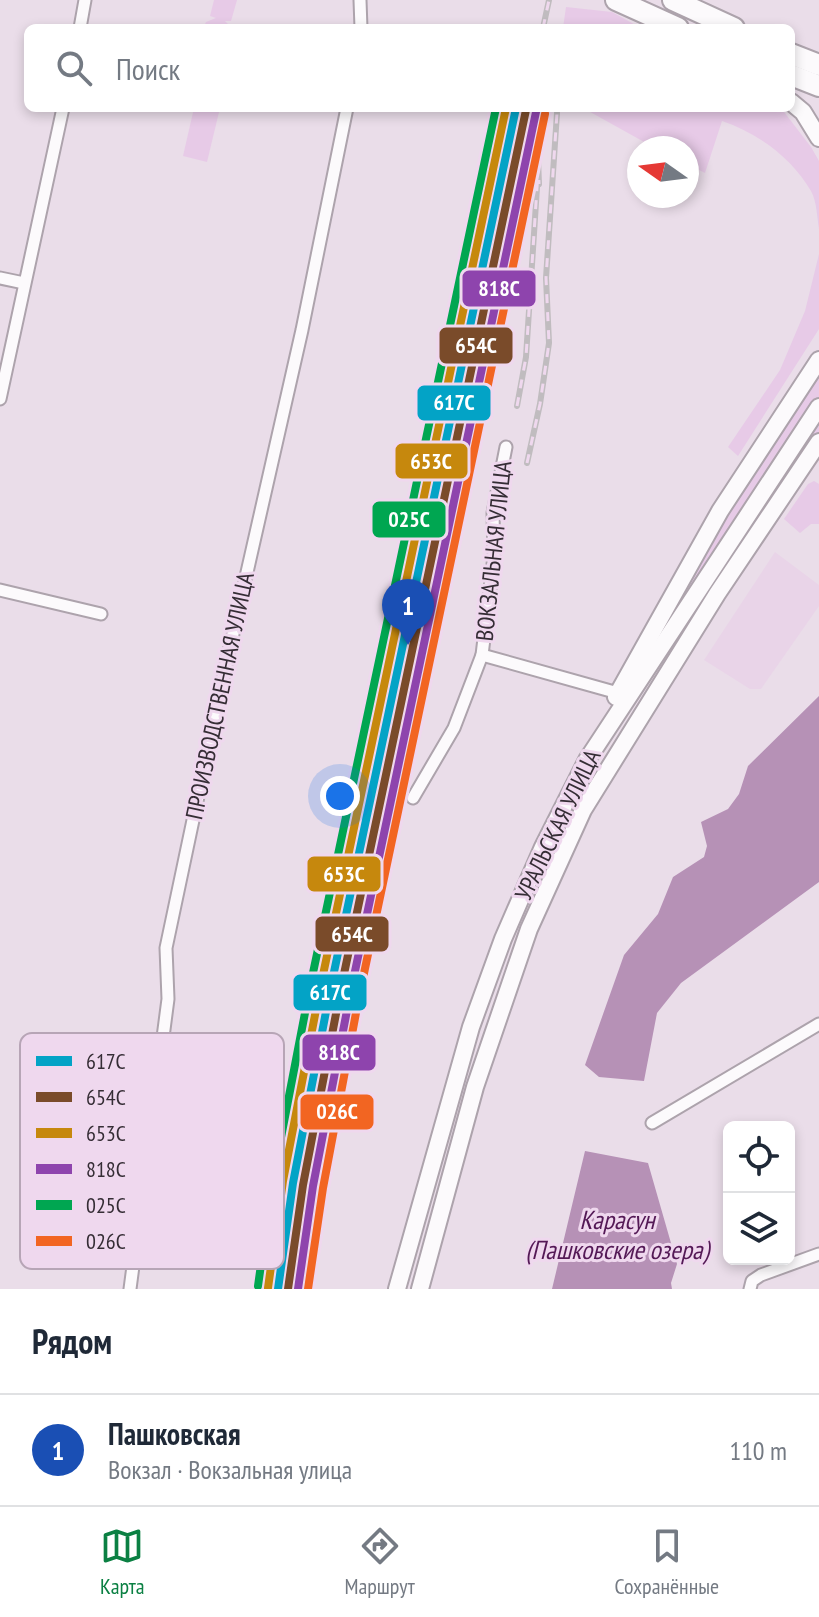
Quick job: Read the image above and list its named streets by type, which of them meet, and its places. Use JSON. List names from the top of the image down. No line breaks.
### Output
{"streets":{"main road":["УРАЛЬСКАЯ УЛИЦА"],"street":["ВОКЗАЛЬНАЯ УЛИЦА","ПРОИЗВОДСТВЕННАЯ УЛИЦА"]},"water":["Карасун (Пашковские озера)"],"lines":["transit line 617C","transit line 654С","transit line 653С","transit line 818С","transit line 025С","transit line 026С"],"legend":["617C","654С","653С","818С","025С","026С"],"north":"left","page":{"search":"Поиск","pins":"1","heading":"Рядом","list":[{"mark":"1","name":"Пашковская","note":"Вокзал · Вокзальная улица","value":"110 m"}],"nav":["Карта","Маршрут","Сохранённые"]}}
